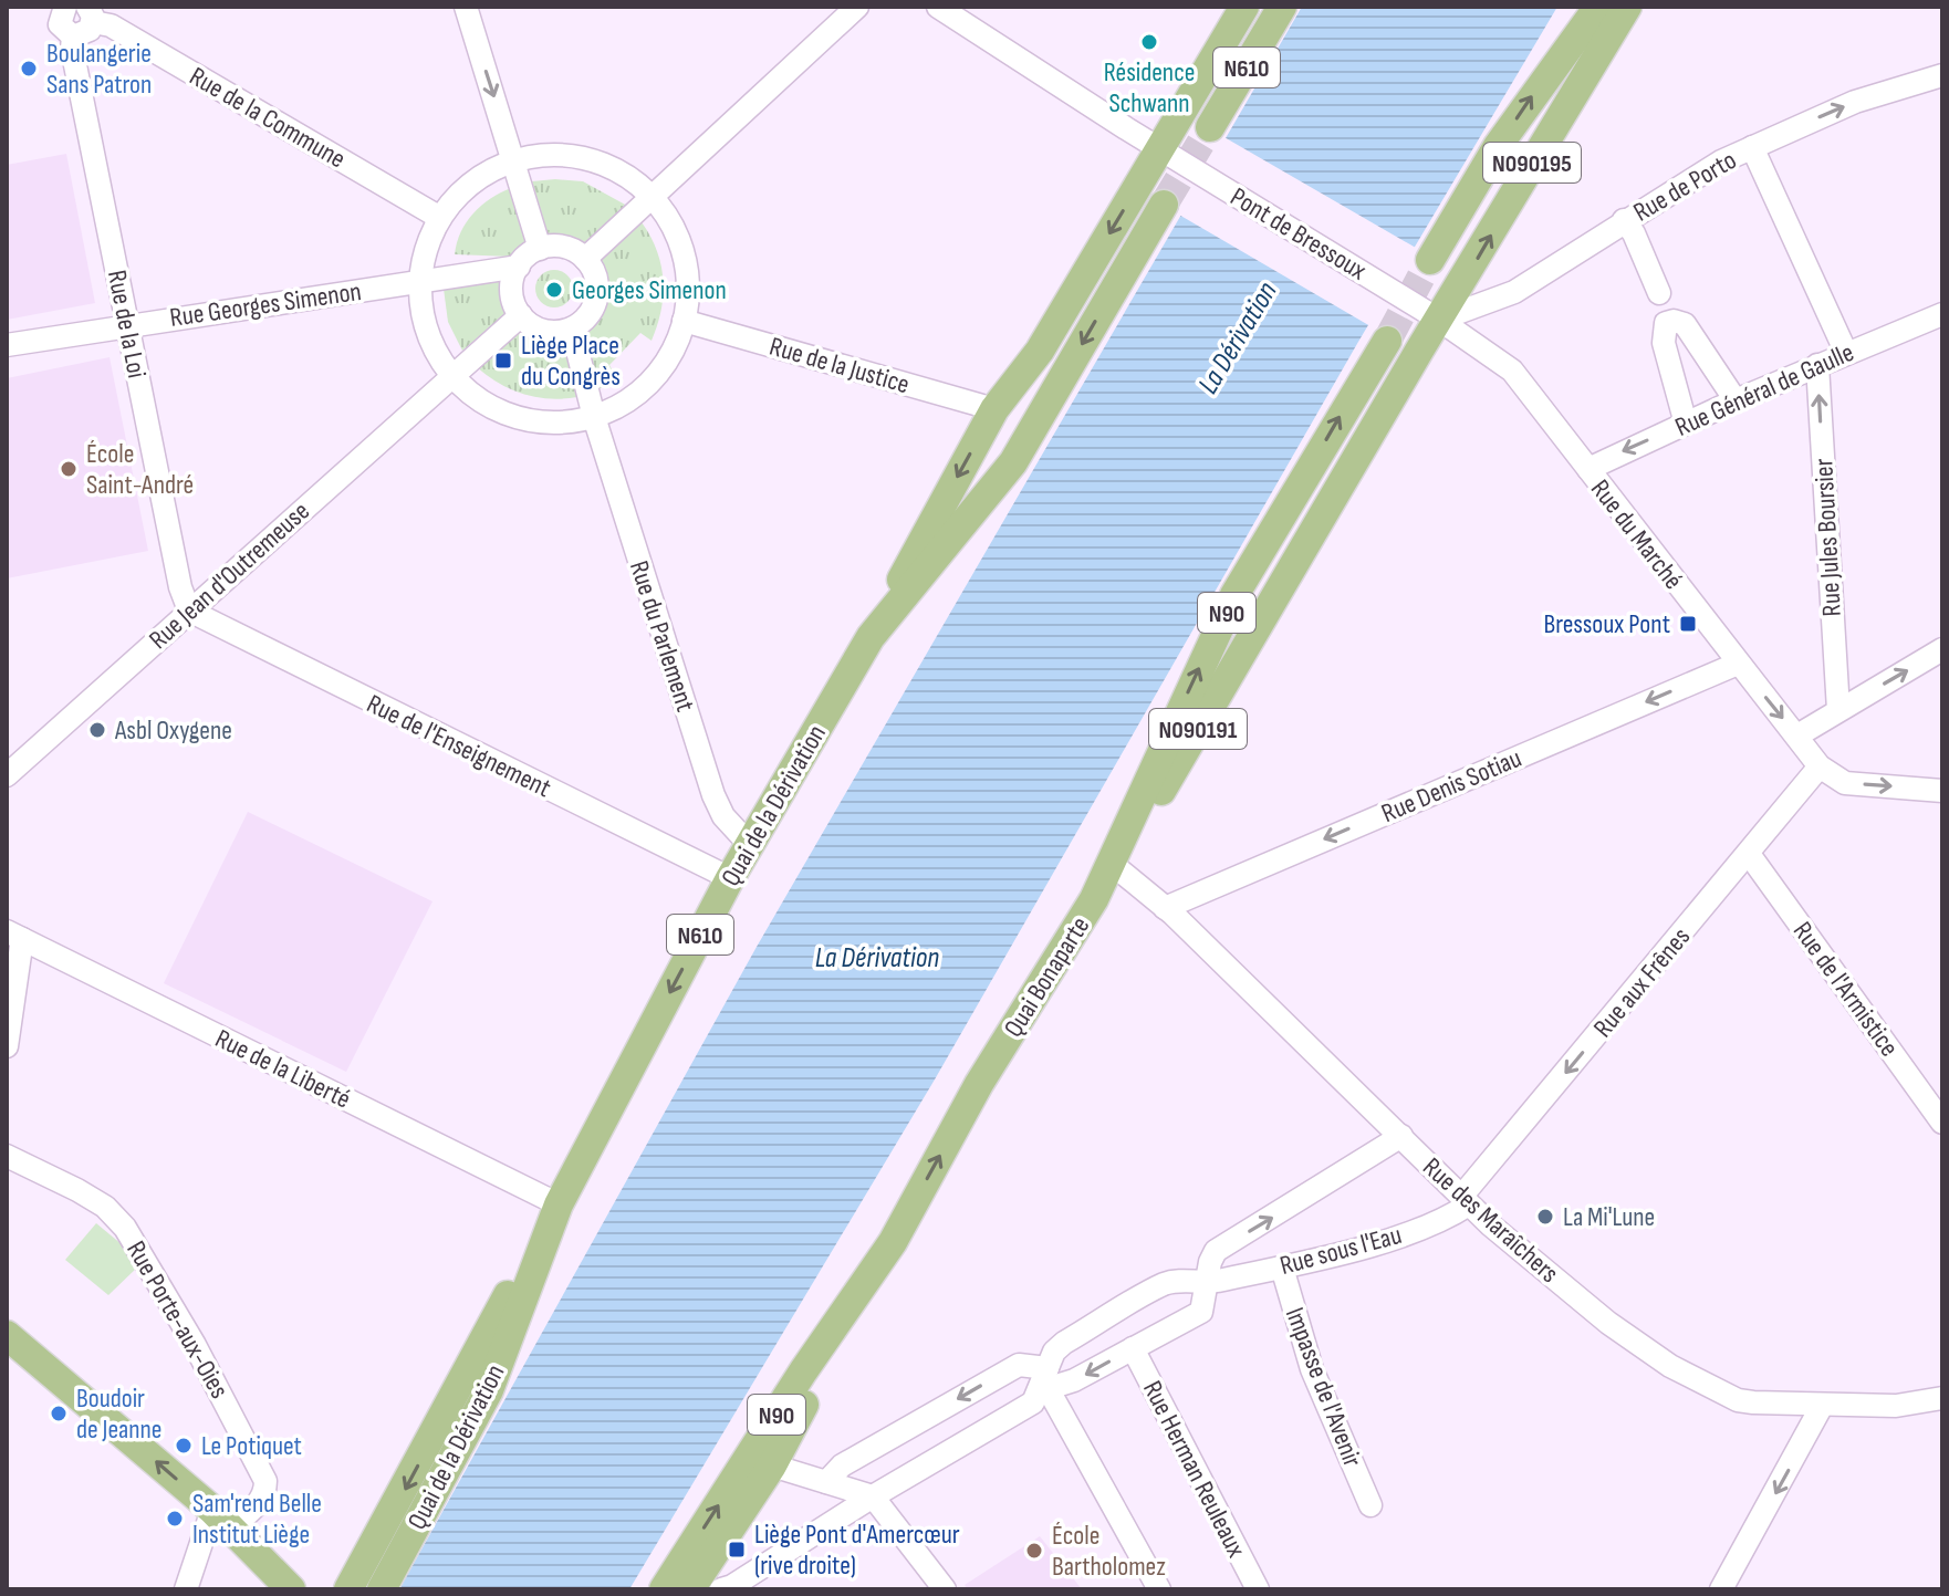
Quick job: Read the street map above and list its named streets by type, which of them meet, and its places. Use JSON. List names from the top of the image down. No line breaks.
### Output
{"streets":{"main road":["N610","N090195","N90","N090191","Quai de la Dérivation","Quai Bonaparte"],"street":["Rue de la Commune","Rue de Porto","Pont de Bressoux","Rue Georges Simenon","Rue de la Loi","Rue de la Justice","Rue Général de Gaulle","Rue du Marché","Rue Jules Boursier","Rue Jean d'Outremeuse","Rue du Parlement","Rue de l'Enseignement","Rue Denis Sotiau","Rue aux Frênes","Rue de l'Armistice","Rue de la Liberté","Rue des Maraîchers","Rue sous l'Eau","Rue Porte-aux-Oies","Impasse de l'Avenir","Rue Herman Reuleaux"]},"crossings":[["N610","Pont de Bressoux"],["N610","Rue de la Justice"],["N610","Quai de la Dérivation"],["N090195","Rue de Porto"],["N090195","Pont de Bressoux"],["N090195","Rue du Marché"],["N090195","N090191"],["Rue de Porto","Pont de Bressoux"],["Rue de Porto","Rue du Marché"],["Rue de Porto","N090191"],["Pont de Bressoux","Rue du Marché"],["Pont de Bressoux","N090191"],["Rue Georges Simenon","Rue de la Loi"],["Rue Georges Simenon","Rue Jean d'Outremeuse"],["Rue Georges Simenon","Rue du Parlement"],["Rue de la Loi","Rue Jean d'Outremeuse"],["Rue de la Loi","Rue de l'Enseignement"],["Rue Général de Gaulle","Rue du Marché"],["Rue Général de Gaulle","Rue Jules Boursier"],["Rue du Marché","N090191"],["Rue du Marché","Rue Denis Sotiau"],["Rue du Marché","Rue aux Frênes"],["Rue Jean d'Outremeuse","Rue du Parlement"],["Rue Jean d'Outremeuse","Rue de l'Enseignement"],["Rue du Parlement","Quai de la Dérivation"],["N090191","Quai Bonaparte"],["N090191","Rue des Maraîchers"],["Rue de l'Enseignement","Quai de la Dérivation"],["Rue Denis Sotiau","Rue des Maraîchers"],["Quai de la Dérivation","Rue de la Liberté"],["Rue aux Frênes","Rue de l'Armistice"],["Rue aux Frênes","Rue des Maraîchers"],["Rue aux Frênes","Rue sous l'Eau"],["Rue des Maraîchers","Rue sous l'Eau"],["Rue sous l'Eau","Impasse de l'Avenir"],["Rue sous l'Eau","Rue Herman Reuleaux"]],"one_way":["Rue de Porto","Rue Jules Boursier","Rue Denis Sotiau","Rue aux Frênes"],"water":["La Dérivation"],"places":{"other":["Résidence Schwann","Boulangerie Sans Patron","Georges Simenon","École Saint-André","Asbl Oxygene","La Mi'Lune","Boudoir de Jeanne","Le Potiquet","Sam'rend Belle Institut Liège","École Bartholomez"],"transit":["Liège Place du Congrès","Bressoux Pont","Liège Pont d'Amercœur (rive droite)"]}}
